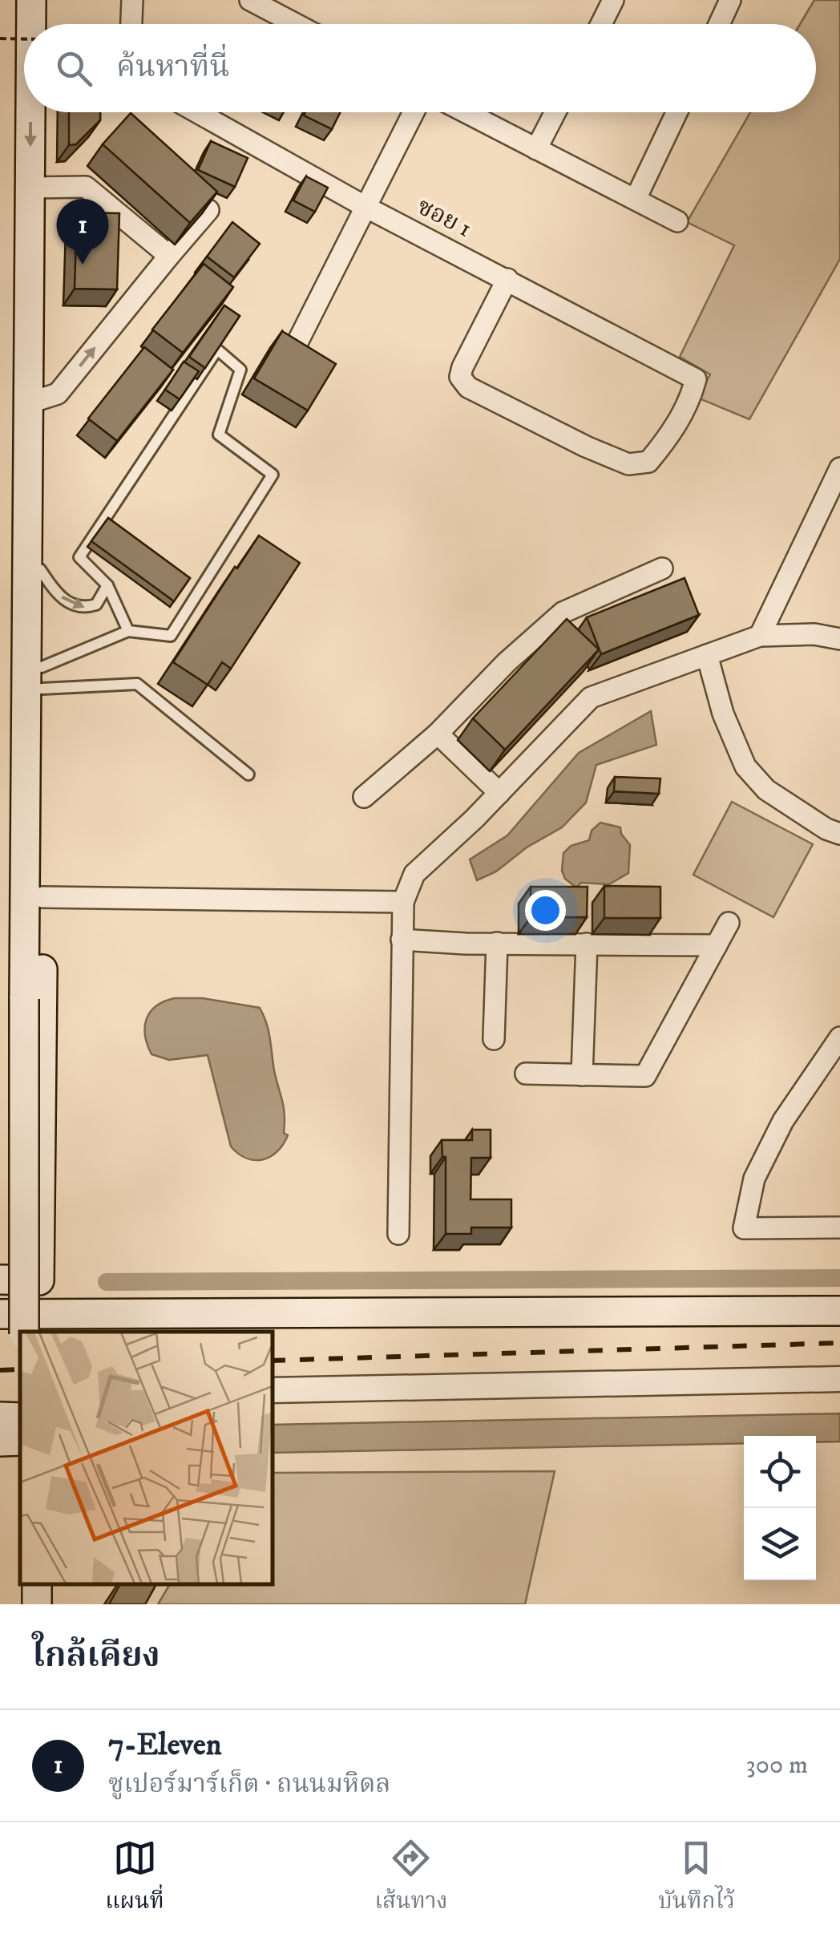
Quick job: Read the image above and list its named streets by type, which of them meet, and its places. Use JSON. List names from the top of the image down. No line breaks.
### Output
{"streets":{"street":["ซอย 1"]},"page":{"search":"ค้นหาที่นี่","pins":"1","heading":"ใกล้เคียง","list":[{"mark":"1","name":"7-Eleven","note":"ซูเปอร์มาร์เก็ต · ถนนมหิดล","value":"300 m"}],"nav":["แผนที่","เส้นทาง","บันทึกไว้"]}}
